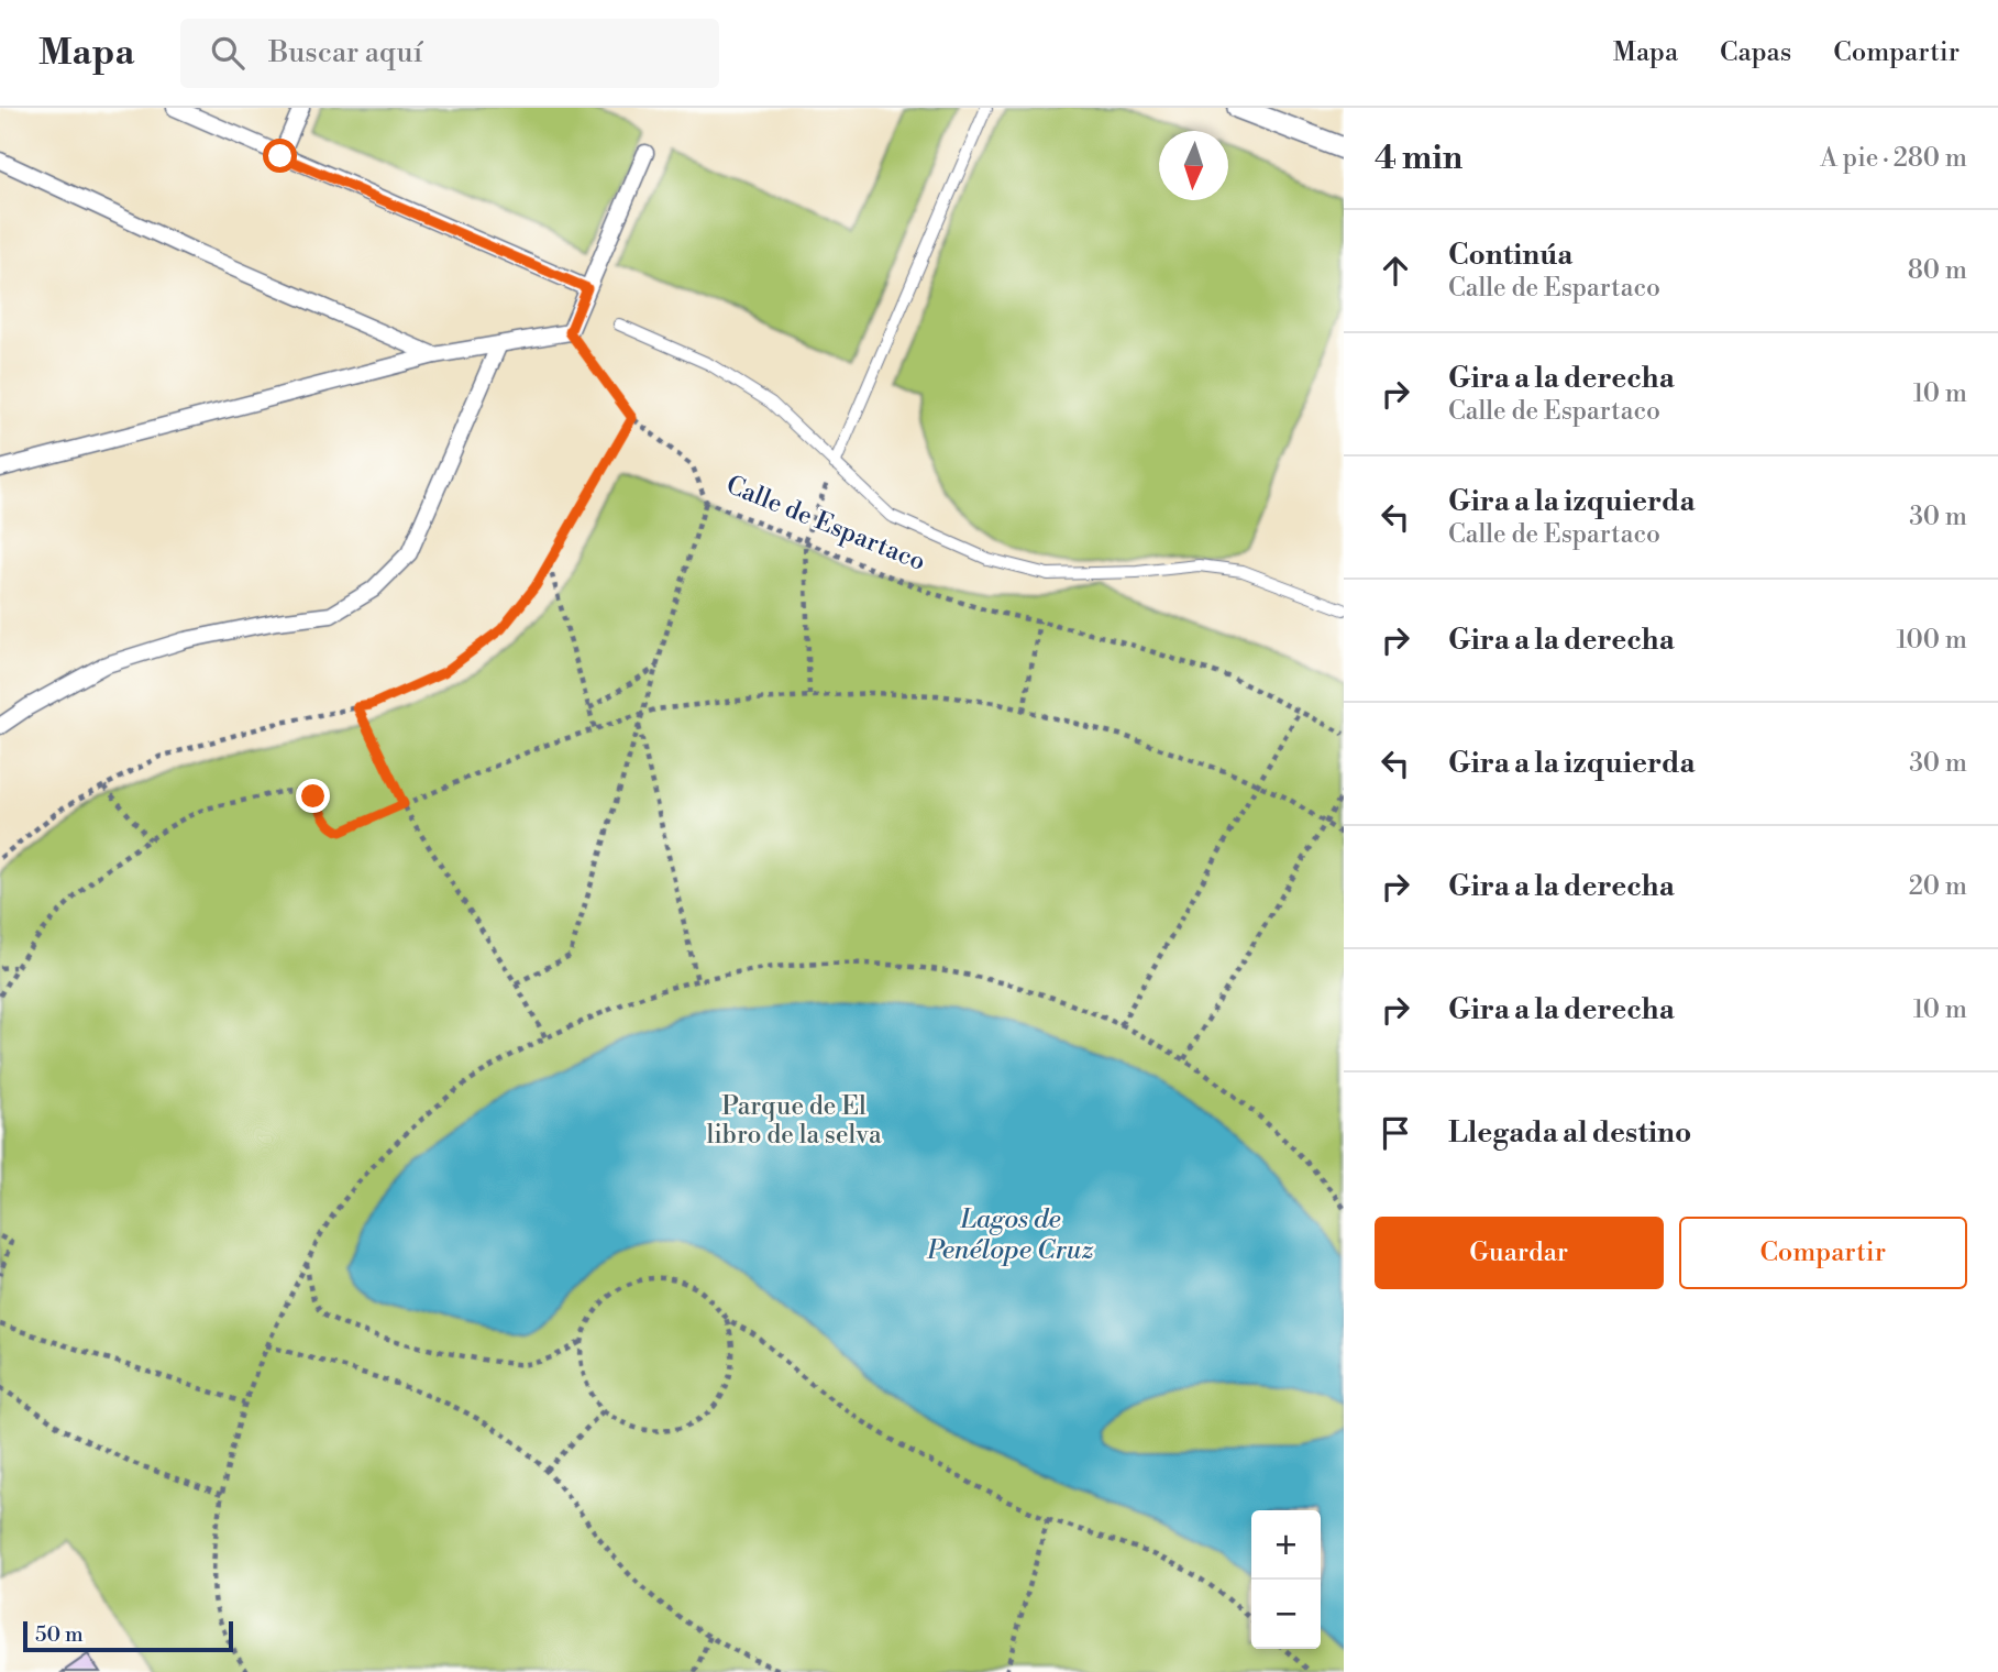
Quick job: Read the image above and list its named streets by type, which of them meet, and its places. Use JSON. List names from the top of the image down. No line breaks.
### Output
{"streets":{"path":["Calle de Espartaco"]},"water":["Lagos de Penélope Cruz"],"parks":["Parque de El libro de la selva"],"scale_bar":"50 m","north":"bottom","page":{"header":"Mapa","search":"Buscar aquí","nav":["Mapa","Capas","Compartir"],"heading":["4 min","A pie · 280 m"],"list":[["Continúa","Calle de Espartaco","80 m"],["Gira a la derecha","Calle de Espartaco","10 m"],["Gira a la izquierda","Calle de Espartaco","30 m"],["Gira a la derecha","100 m"],["Gira a la izquierda","30 m"],["Gira a la derecha","20 m"],["Gira a la derecha","10 m"],"Llegada al destino"],"buttons":["Guardar","Compartir"],"map_buttons":["+","−"],"scale":"50 m"}}
